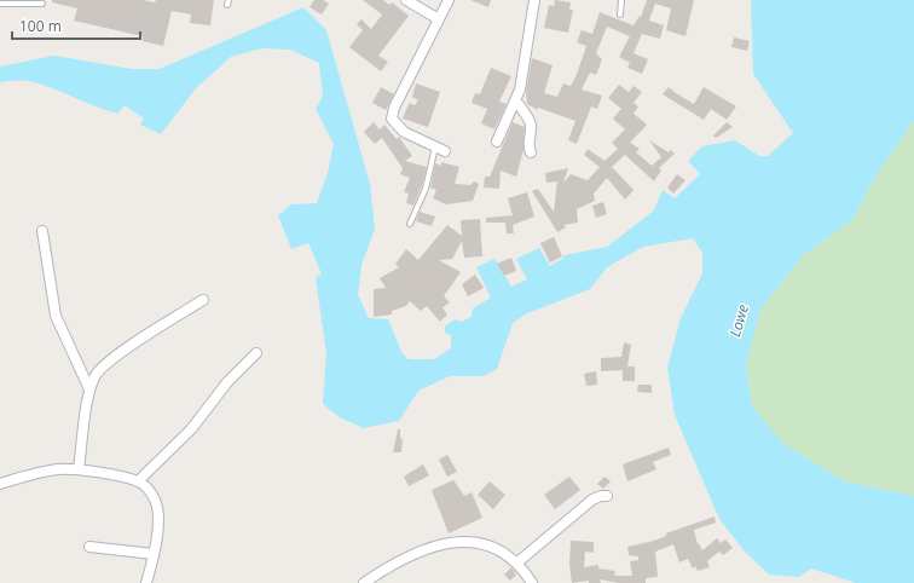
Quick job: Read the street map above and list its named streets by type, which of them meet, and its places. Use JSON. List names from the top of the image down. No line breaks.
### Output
{"water":["Lowe"],"scale_bar":"100 m"}
